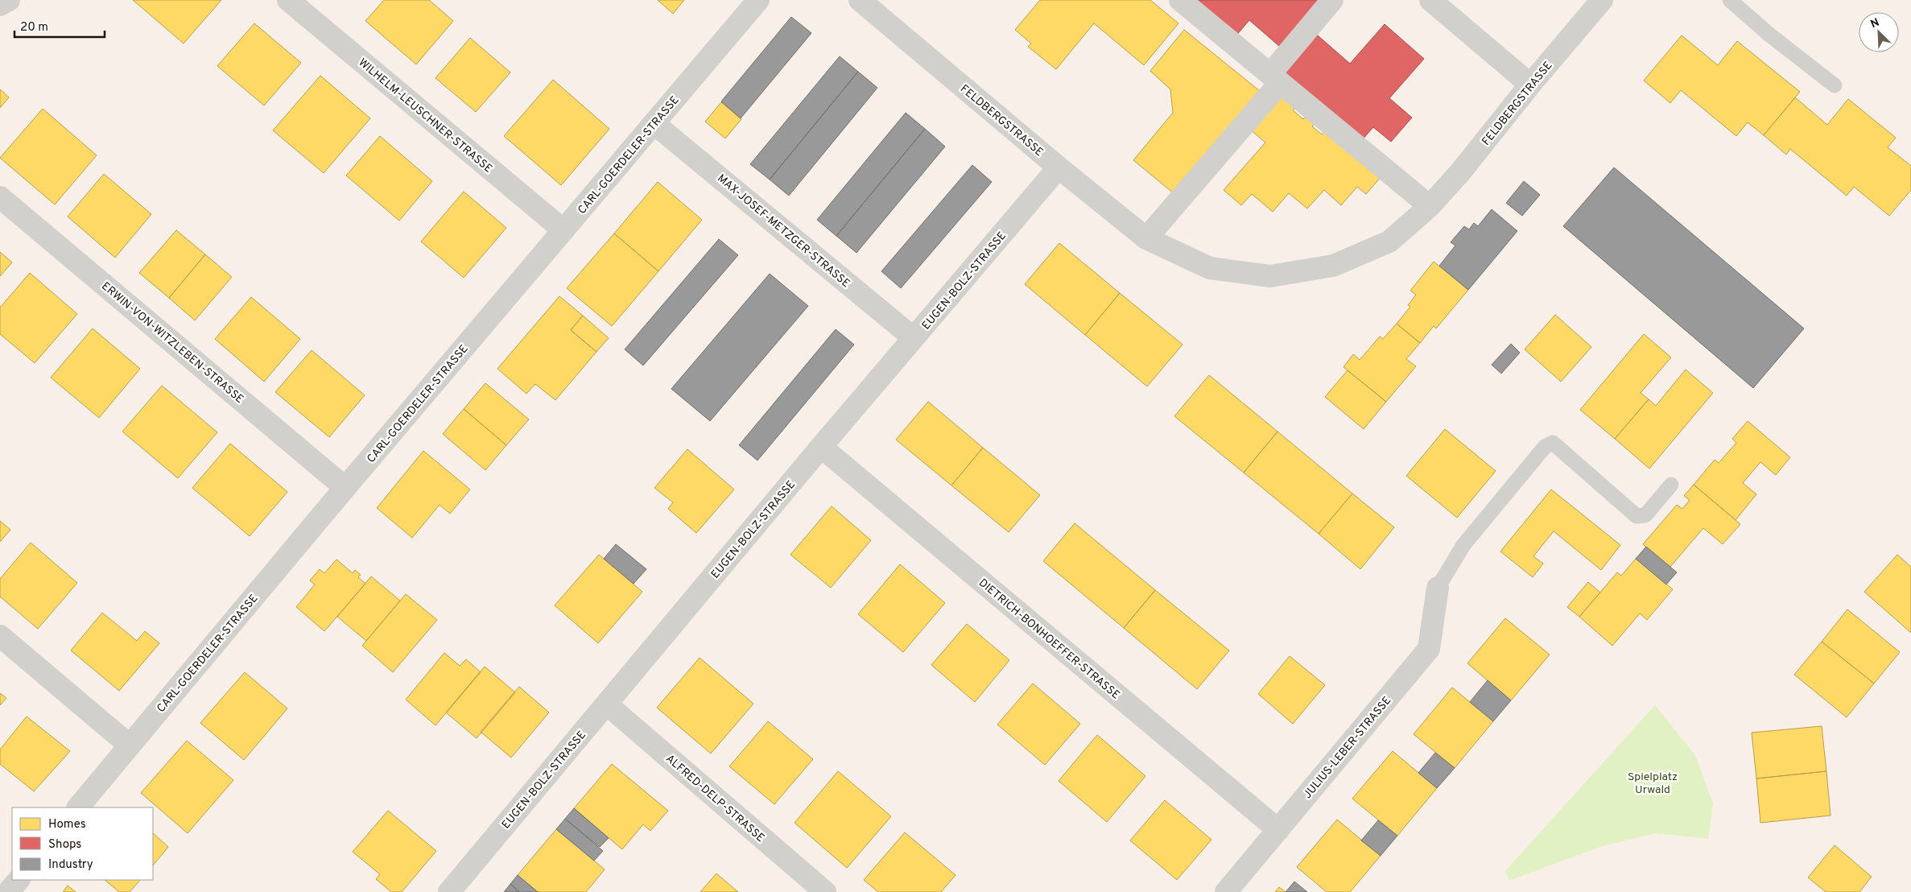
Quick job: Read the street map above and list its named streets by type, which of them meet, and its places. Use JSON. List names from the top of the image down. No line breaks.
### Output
{"streets":{"street":["FELDBERGSTRASSE","WILHELM-LEUSCHNER-STRASSE","CARL-GOERDELER-STRASSE","MAX-JOSEF-METZGER-STRASSE","EUGEN-BOLZ-STRASSE","ERWIN-VON-WITZLEBEN-STRASSE","DIETRICH-BONHOEFFER-STRASSE","JULIUS-LEBER-STRASSE","ALFRED-DELP-STRASSE"]},"crossings":[["FELDBERGSTRASSE","EUGEN-BOLZ-STRASSE"],["WILHELM-LEUSCHNER-STRASSE","CARL-GOERDELER-STRASSE"],["CARL-GOERDELER-STRASSE","MAX-JOSEF-METZGER-STRASSE"],["CARL-GOERDELER-STRASSE","ERWIN-VON-WITZLEBEN-STRASSE"],["MAX-JOSEF-METZGER-STRASSE","EUGEN-BOLZ-STRASSE"],["EUGEN-BOLZ-STRASSE","DIETRICH-BONHOEFFER-STRASSE"],["EUGEN-BOLZ-STRASSE","ALFRED-DELP-STRASSE"],["DIETRICH-BONHOEFFER-STRASSE","JULIUS-LEBER-STRASSE"]],"parks":["Spielplatz Urwald"],"legend":["Homes","Shops","Industry"],"scale_bar":"20 m","north":"top left"}
